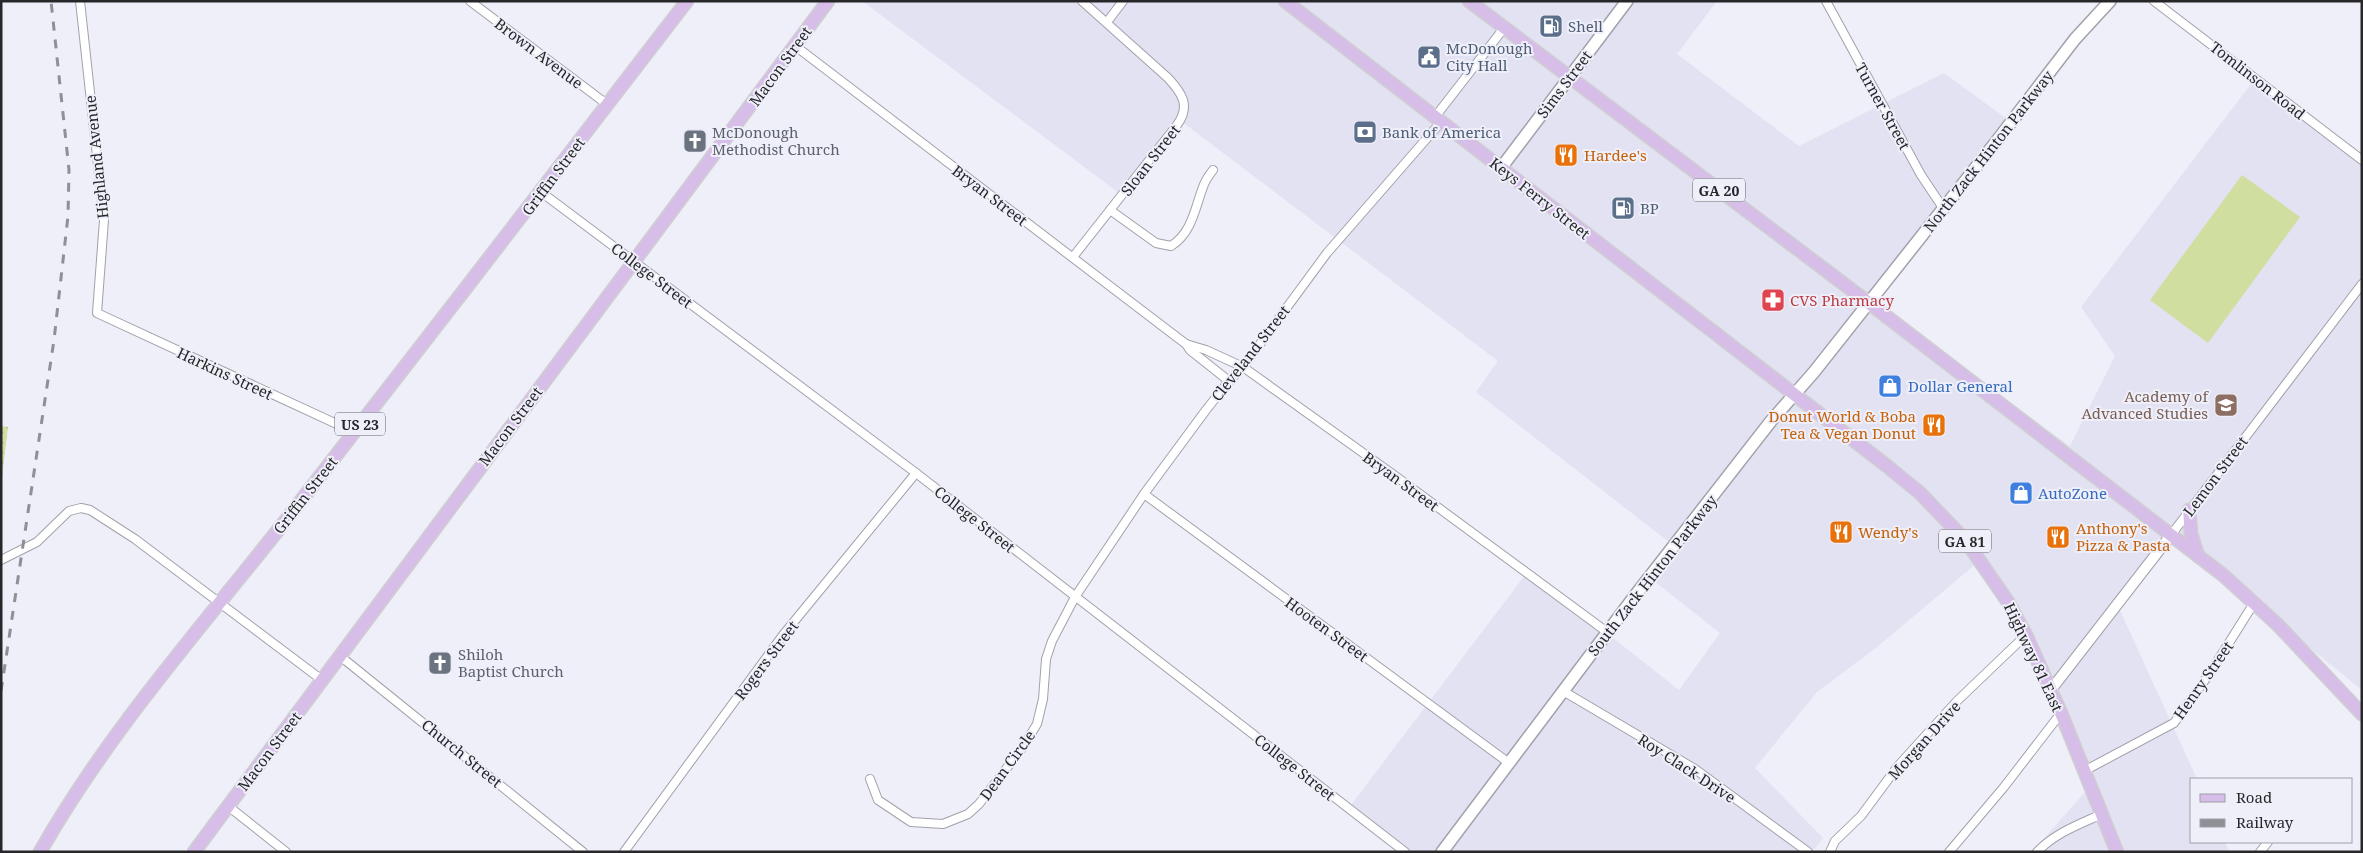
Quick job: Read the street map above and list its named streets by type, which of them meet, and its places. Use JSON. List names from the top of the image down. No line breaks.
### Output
{"streets":{"main road":["Macon Street","Sims Street","North Zack Hinton Parkway","Griffin Street","GA 20","Keys Ferry Street","US 23","GA 81","South Zack Hinton Parkway","Highway 81 East"],"street":["Brown Avenue","Tomlinson Road","Turner Street","Highland Avenue","Sloan Street","Bryan Street","College Street","Cleveland Street","Harkins Street","Lemon Street","Hooten Street","Rogers Street","Henry Street","Morgan Drive","Church Street","Dean Circle","Roy Clack Drive"]},"crossings":[["Brown Avenue","Griffin Street"],["Macon Street","Bryan Street"],["Macon Street","College Street"],["Macon Street","Church Street"],["Sims Street","GA 20"],["Sims Street","Keys Ferry Street"],["Turner Street","North Zack Hinton Parkway"],["North Zack Hinton Parkway","GA 20"],["North Zack Hinton Parkway","South Zack Hinton Parkway"],["Highland Avenue","Harkins Street"],["Sloan Street","Bryan Street"],["Griffin Street","College Street"],["Griffin Street","Harkins Street"],["GA 20","Cleveland Street"],["GA 20","South Zack Hinton Parkway"],["Bryan Street","Cleveland Street"],["Bryan Street","South Zack Hinton Parkway"],["Keys Ferry Street","Cleveland Street"],["Keys Ferry Street","South Zack Hinton Parkway"],["Keys Ferry Street","Highway 81 East"],["College Street","Cleveland Street"],["College Street","Rogers Street"],["College Street","Dean Circle"],["Cleveland Street","Hooten Street"],["Cleveland Street","Dean Circle"],["Lemon Street","Highway 81 East"],["South Zack Hinton Parkway","Hooten Street"],["South Zack Hinton Parkway","Highway 81 East"],["South Zack Hinton Parkway","Roy Clack Drive"],["Highway 81 East","Henry Street"],["Highway 81 East","Morgan Drive"]],"places":{"fuel station":["Shell","BP"],"public building":["McDonough City Hall"],"bank":["Bank of America"],"church":["McDonough Methodist Church","Shiloh Baptist Church"],"restaurant":["Hardee's","Donut World & Boba Tea & Vegan Donut","Wendy's","Anthony's Pizza & Pasta"],"pharmacy":["CVS Pharmacy"],"shop":["Dollar General","AutoZone"],"school or university":["Academy of Advanced Studies"]},"legend":["Road","Railway"]}
